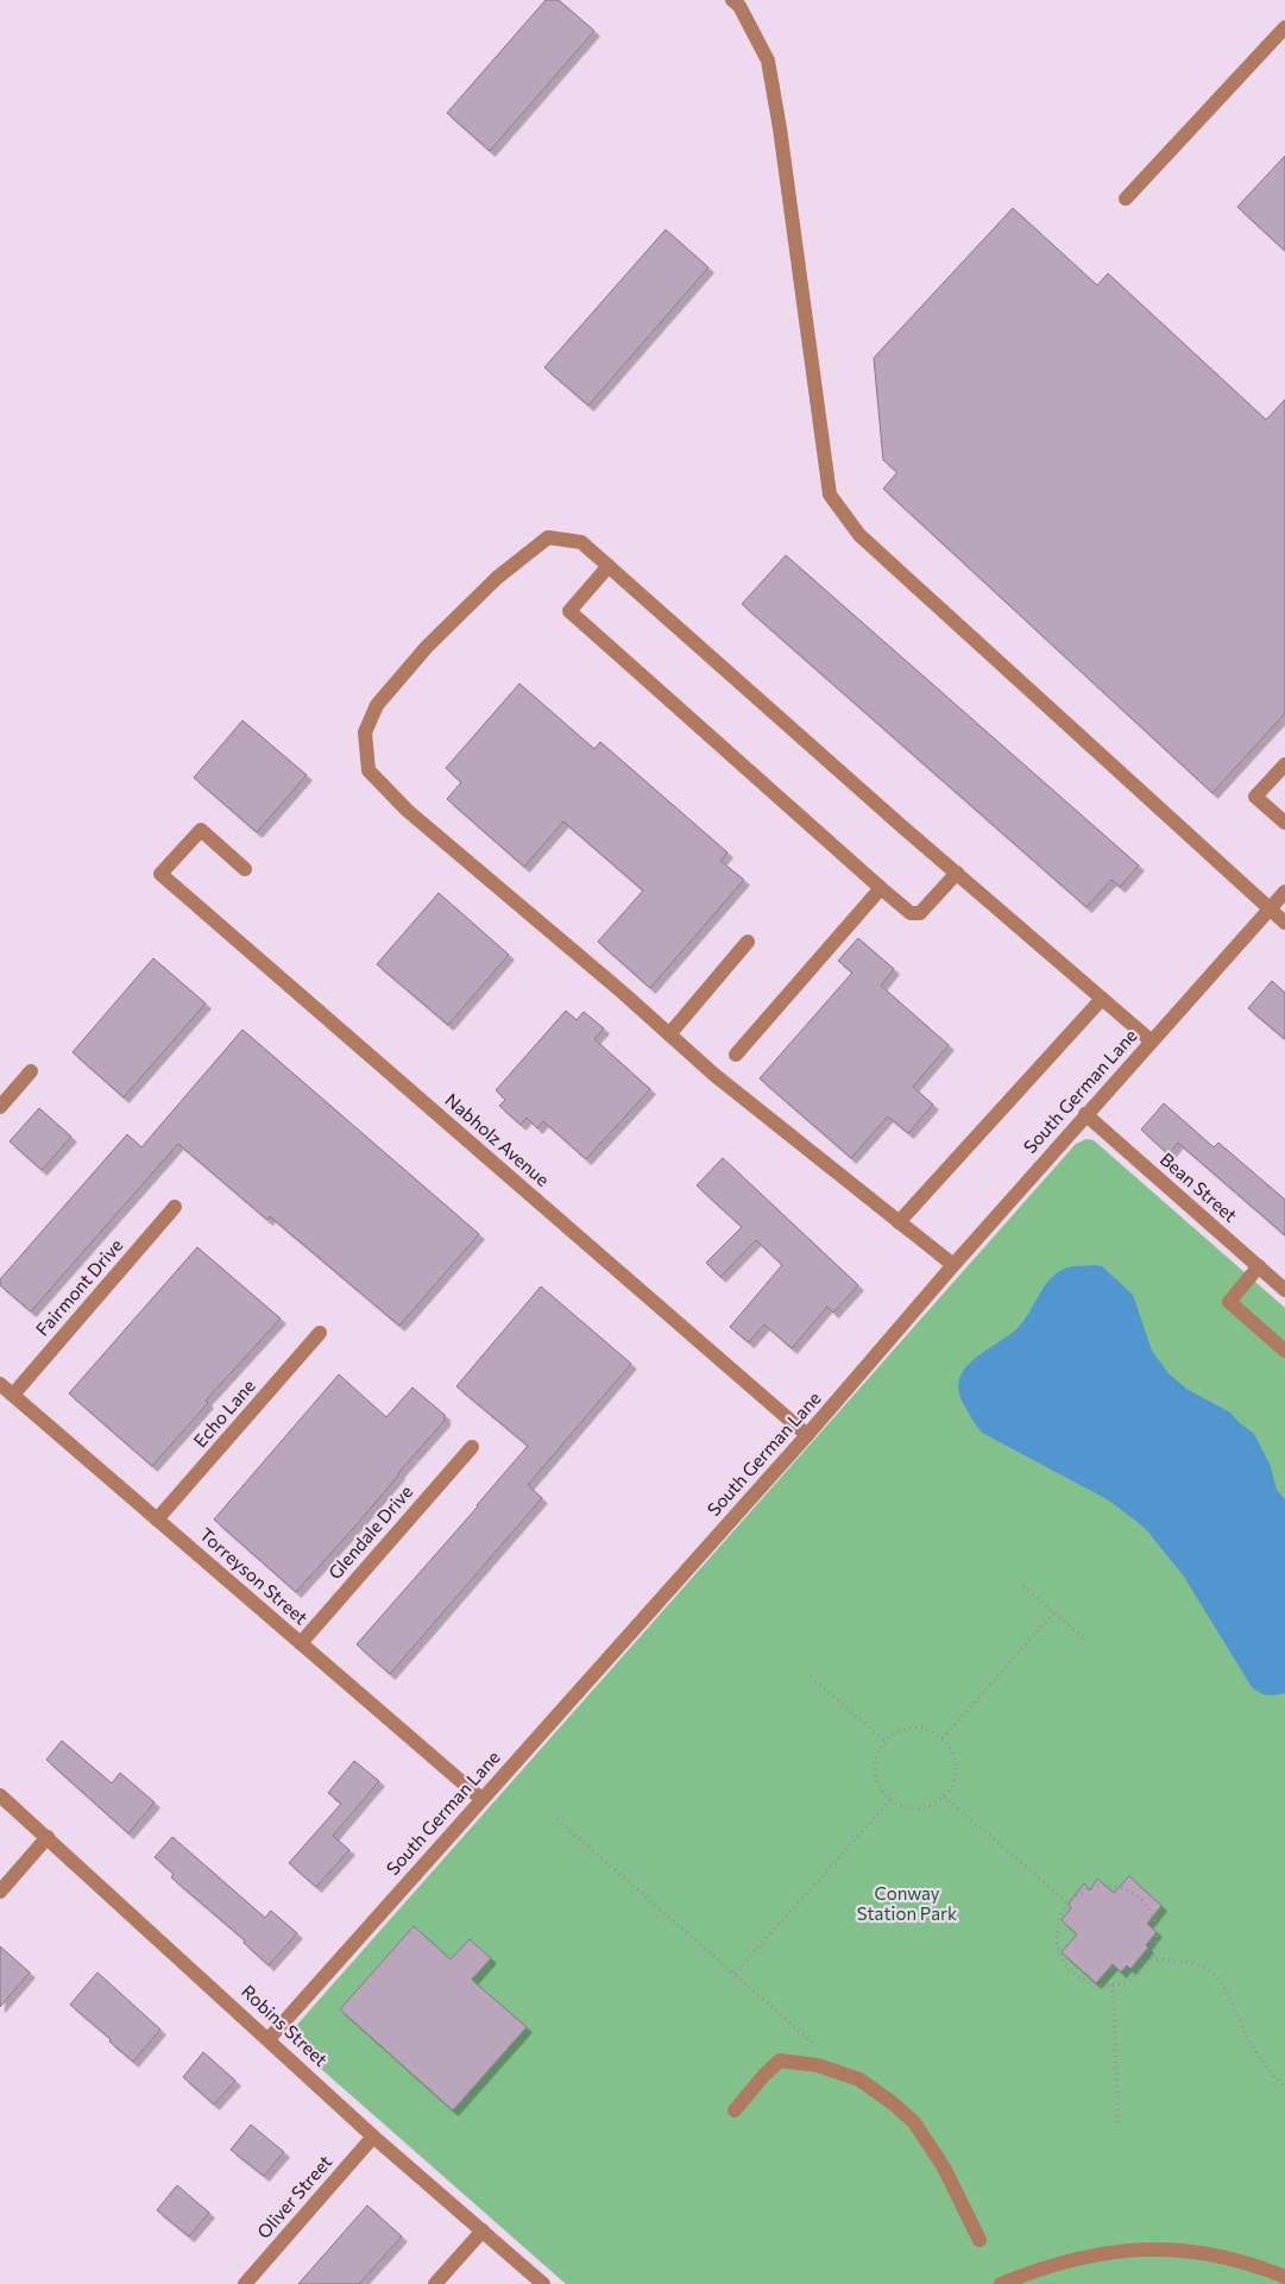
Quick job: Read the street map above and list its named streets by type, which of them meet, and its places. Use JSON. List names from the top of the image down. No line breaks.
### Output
{"streets":{"street":["South German Lane","Nabholz Avenue","Bean Street","Fairmont Drive","Echo Lane","Glendale Drive","Torreyson Street","Robins Street","Oliver Street"]},"crossings":[["South German Lane","Nabholz Avenue"],["South German Lane","Bean Street"],["South German Lane","Torreyson Street"],["South German Lane","Robins Street"],["Fairmont Drive","Torreyson Street"],["Echo Lane","Torreyson Street"],["Glendale Drive","Torreyson Street"],["Robins Street","Oliver Street"]],"parks":["Conway Station Park"]}
